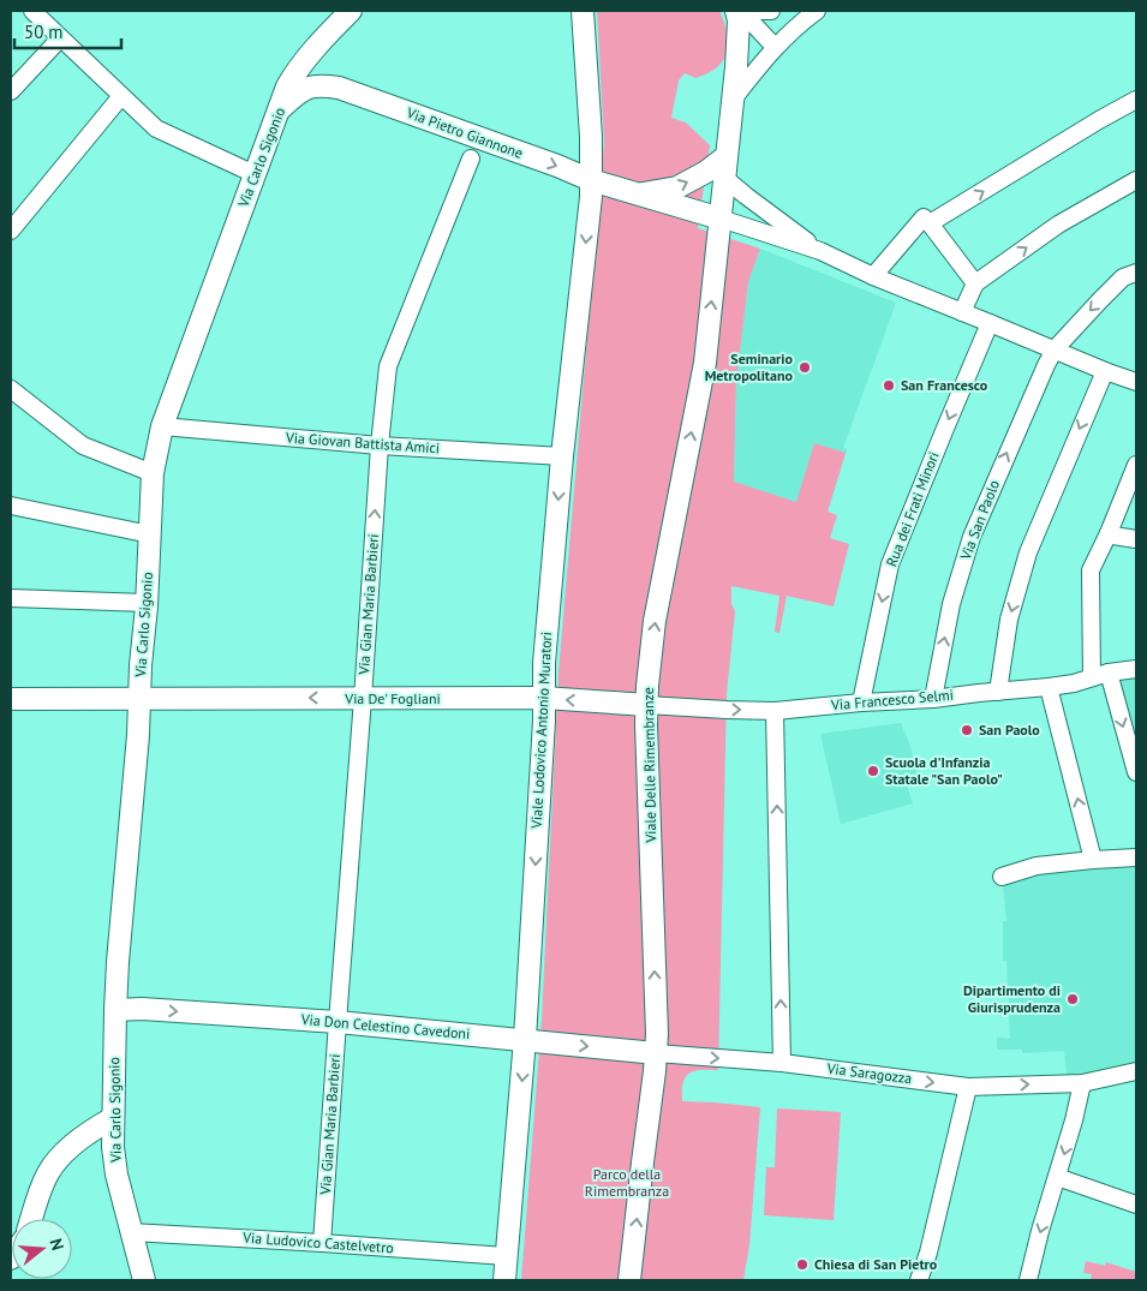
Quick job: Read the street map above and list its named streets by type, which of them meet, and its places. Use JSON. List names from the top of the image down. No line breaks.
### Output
{"streets":{"street":["Via Pietro Giannone","Via Carlo Sigonio","Via Giovan Battista Amici","Rua dei Frati Minori","Via San Paolo","Via Gian Maria Barbieri","Via De' Fogliani","Via Francesco Selmi","Viale Lodovico Antonio Muratori","Viale Delle Rimembranze","Via Don Celestino Cavedoni","Via Saragozza","Via Ludovico Castelvetro"]},"crossings":[["Via Pietro Giannone","Via Carlo Sigonio"],["Via Pietro Giannone","Viale Lodovico Antonio Muratori"],["Via Pietro Giannone","Viale Delle Rimembranze"],["Via Carlo Sigonio","Via Giovan Battista Amici"],["Via Carlo Sigonio","Via De' Fogliani"],["Via Carlo Sigonio","Via Don Celestino Cavedoni"],["Via Carlo Sigonio","Via Ludovico Castelvetro"],["Via Giovan Battista Amici","Via Gian Maria Barbieri"],["Via Giovan Battista Amici","Viale Lodovico Antonio Muratori"],["Rua dei Frati Minori","Via Francesco Selmi"],["Via San Paolo","Via Francesco Selmi"],["Via Gian Maria Barbieri","Via De' Fogliani"],["Via Gian Maria Barbieri","Via Don Celestino Cavedoni"],["Via Gian Maria Barbieri","Via Ludovico Castelvetro"],["Via De' Fogliani","Via Francesco Selmi"],["Via De' Fogliani","Viale Lodovico Antonio Muratori"],["Via De' Fogliani","Viale Delle Rimembranze"],["Via Francesco Selmi","Viale Delle Rimembranze"],["Viale Lodovico Antonio Muratori","Via Don Celestino Cavedoni"],["Viale Lodovico Antonio Muratori","Via Ludovico Castelvetro"],["Viale Delle Rimembranze","Via Don Celestino Cavedoni"],["Viale Delle Rimembranze","Via Saragozza"],["Via Don Celestino Cavedoni","Via Saragozza"]],"one_way":["Via Pietro Giannone","Via De' Fogliani","Viale Lodovico Antonio Muratori","Via Don Celestino Cavedoni","Via Saragozza"],"parks":["Parco della Rimembranza"],"places":["Seminario Metropolitano","San Francesco","San Paolo","Scuola d'Infanzia Statale \"San Paolo\"","Dipartimento di Giurisprudenza","Chiesa di San Pietro"],"scale_bar":"50 m","north":"right"}
